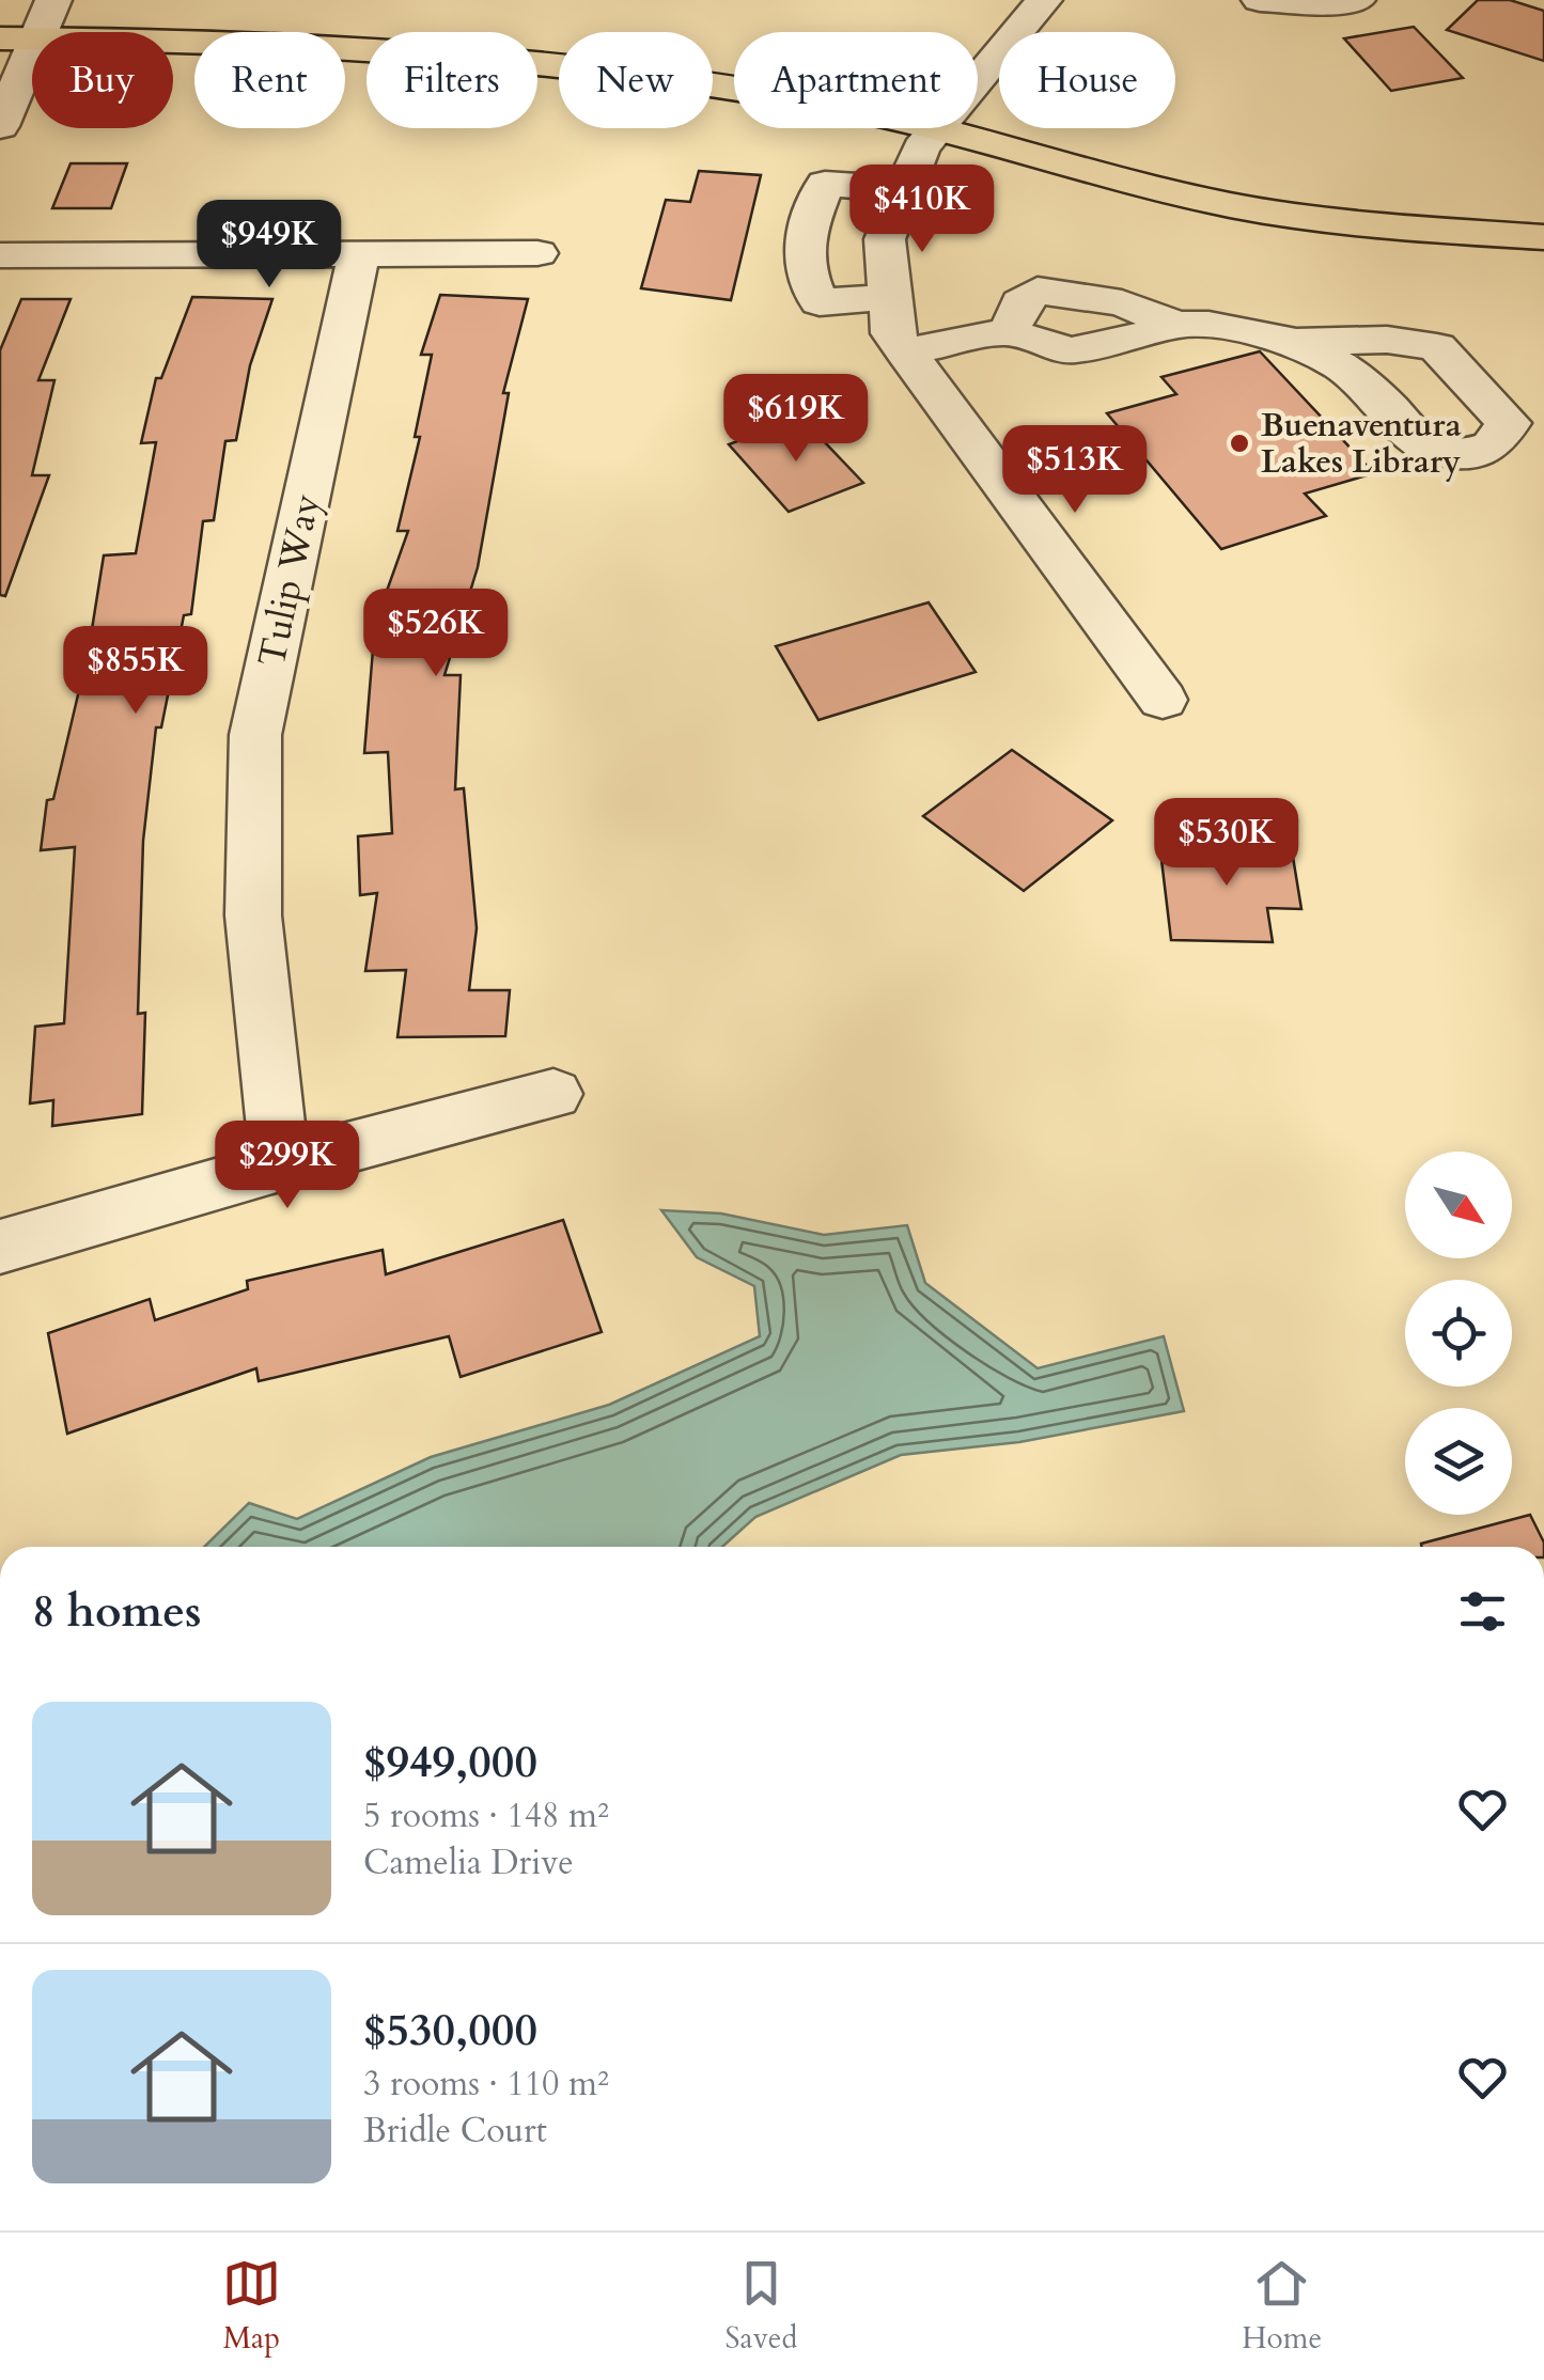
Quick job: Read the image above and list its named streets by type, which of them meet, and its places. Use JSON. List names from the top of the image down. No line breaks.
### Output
{"streets":{"street":["Tulip Way"]},"places":["Buenaventura Lakes Library"],"north":"bottom right","page":{"chip":["Buy","Rent","Filters","New","Apartment","House"],"price":["$410K","$949K","$619K","$513K","$526K","$855K","$530K","$299K"],"heading":"8 homes","list":[{"name":"$949,000","note":"5 rooms · 148 m² · Camelia Drive"},{"name":"$530,000","note":"3 rooms · 110 m² · Bridle Court"}],"tabs":["Map","Saved","Home"]}}
